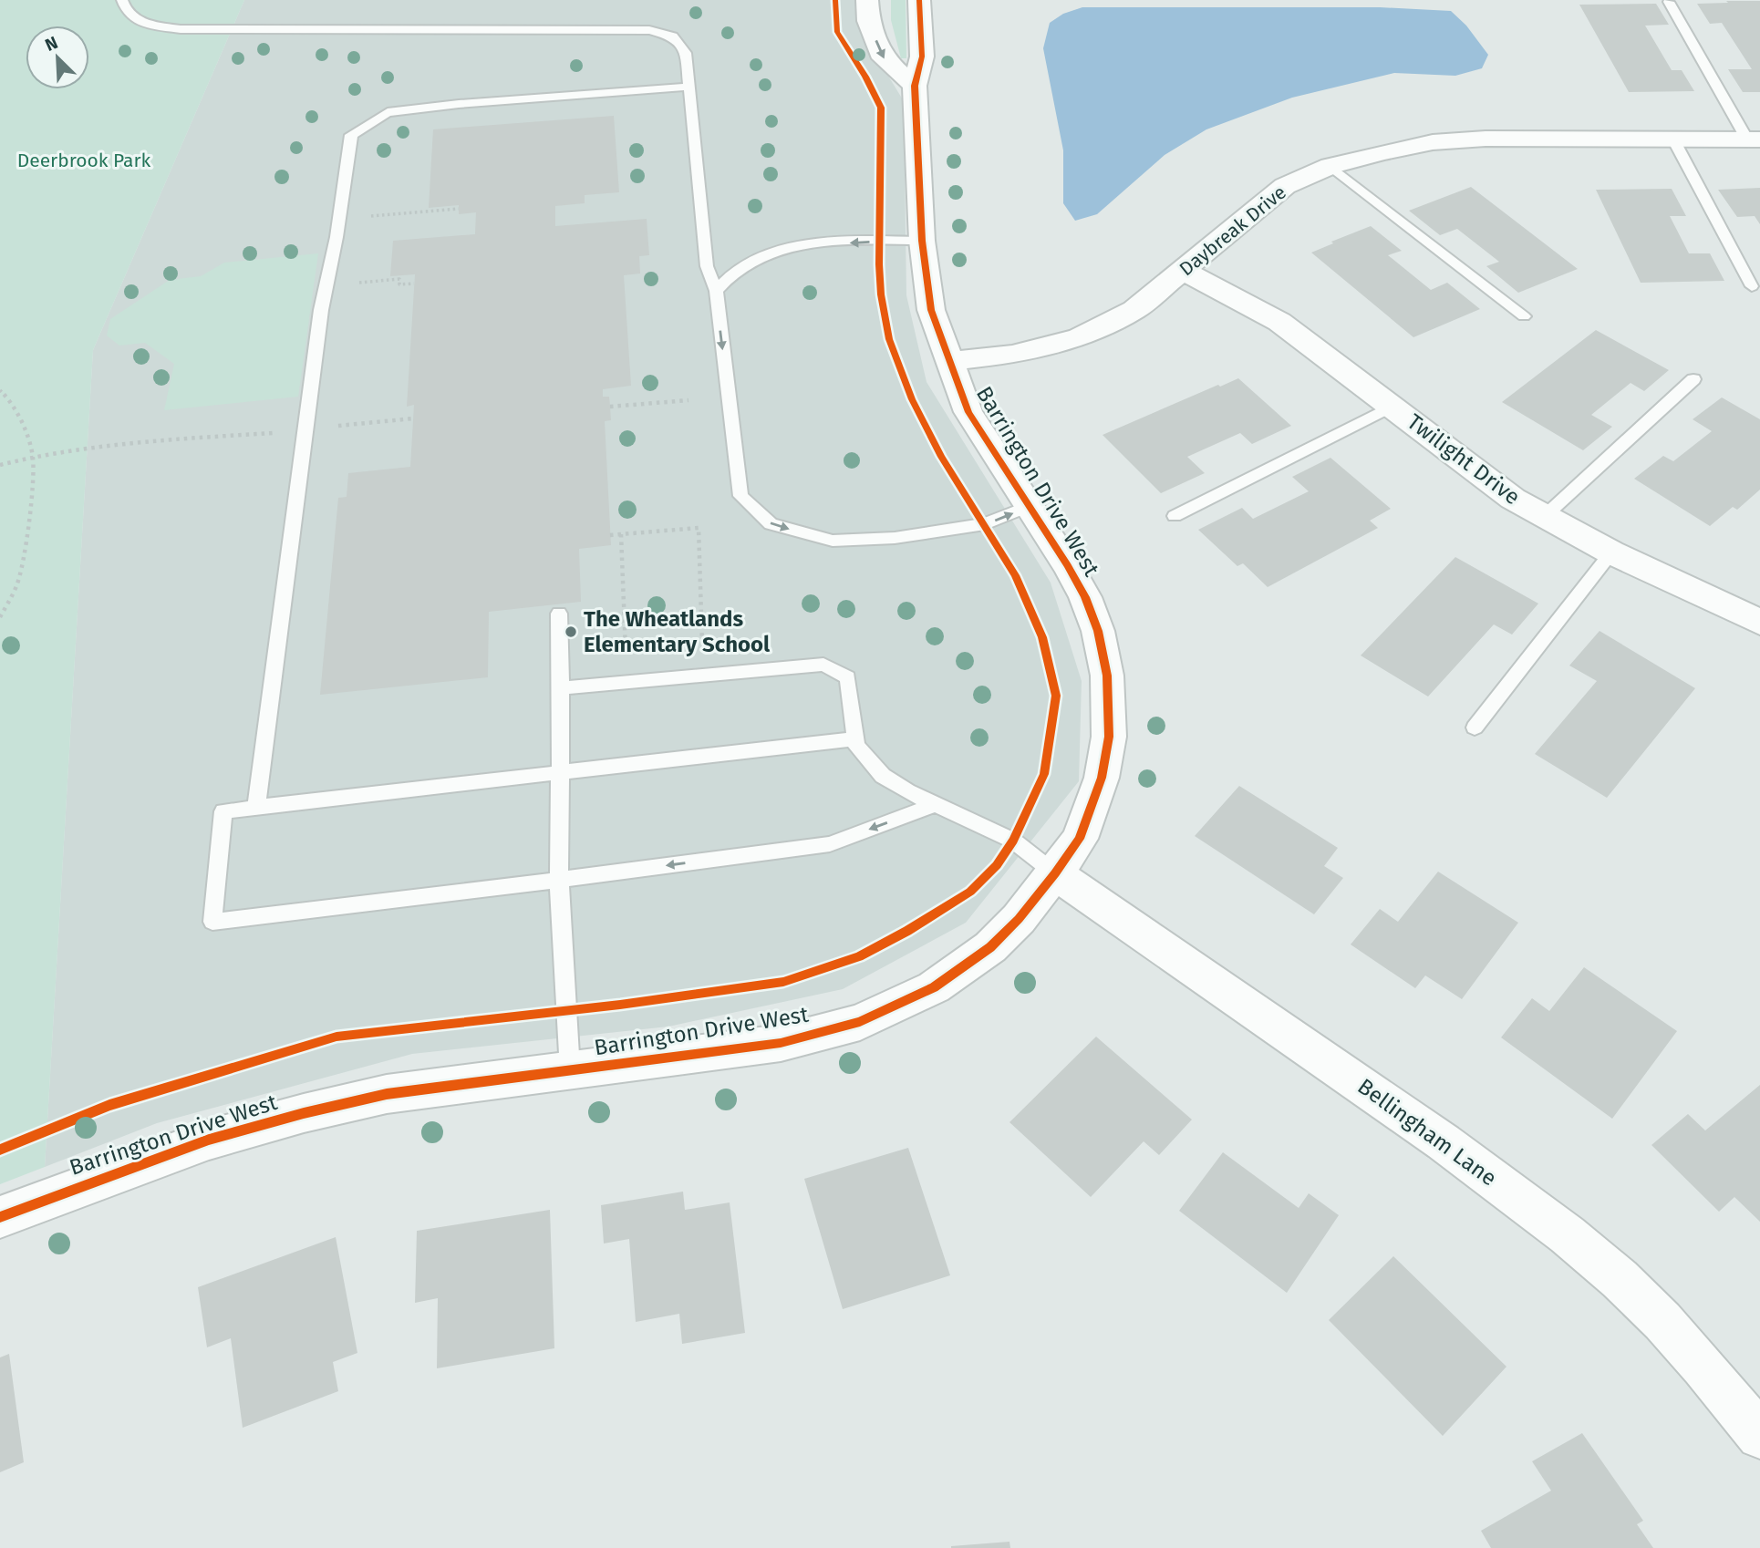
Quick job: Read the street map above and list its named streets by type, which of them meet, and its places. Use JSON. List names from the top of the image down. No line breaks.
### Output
{"streets":{"street":["Daybreak Drive","Twilight Drive","Barrington Drive West","Bellingham Lane"]},"crossings":[["Daybreak Drive","Twilight Drive"],["Daybreak Drive","Barrington Drive West"],["Barrington Drive West","Bellingham Lane"]],"parks":["Deerbrook Park"],"places":["The Wheatlands Elementary School"],"north":"top left"}
